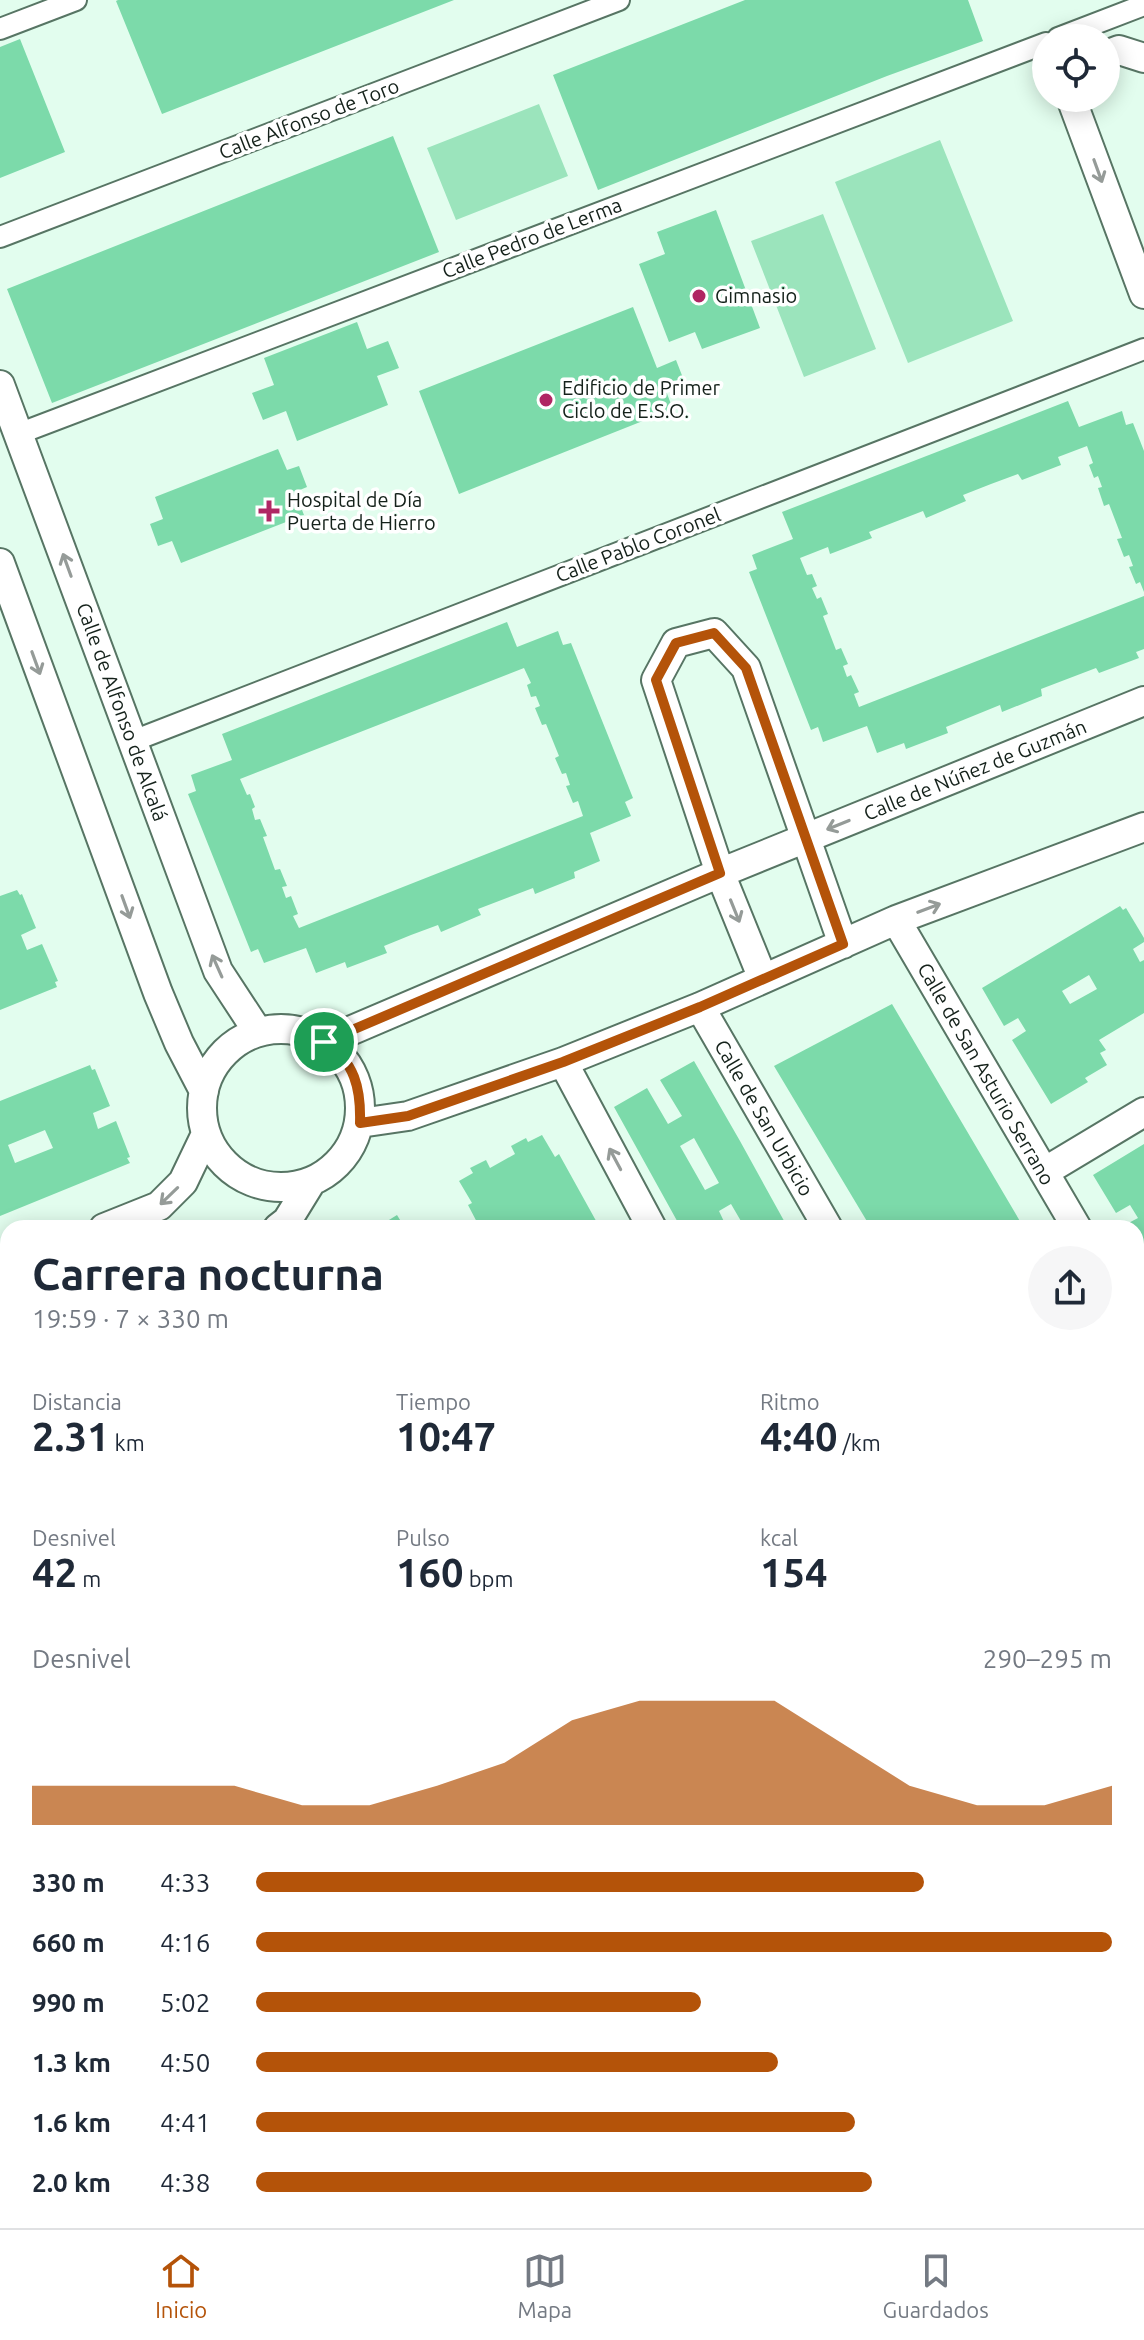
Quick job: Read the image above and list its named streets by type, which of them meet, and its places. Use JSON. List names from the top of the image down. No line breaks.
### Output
{"streets":{"street":["Calle Alfonso de Toro","Calle Pedro de Lerma","Calle Pablo Coronel","Calle de Alfonso de Alcalá","Calle de Núñez de Guzmán","Calle de San Asturio Serrano","Calle de San Urbicio"]},"crossings":[["Calle Pedro de Lerma","Calle de Alfonso de Alcalá"],["Calle Pablo Coronel","Calle de Alfonso de Alcalá"],["Calle de Alfonso de Alcalá","Calle de Núñez de Guzmán"]],"places":{"other":["Gimnasio","Edificio de Primer Ciclo de E.S.O."],"health":["Hospital de Día Puerta de Hierro"]},"page":{"heading":["Carrera nocturna","19:59 · 7 × 330 m"],"stats":[["Distancia","2.31 km"],["Tiempo","10:47"],["Ritmo","4:40 /km"],["Desnivel","42 m"],["Pulso","160 bpm"],["kcal","154"]],"chart":["Desnivel","290–295 m"],"list":[{"name":"330 m","note":"4:33"},{"name":"660 m","note":"4:16"},{"name":"990 m","note":"5:02"},{"name":"1.3 km","note":"4:50"},{"name":"1.6 km","note":"4:41"},{"name":"2.0 km","note":"4:38"}],"tabs":["Inicio","Mapa","Guardados"]}}
